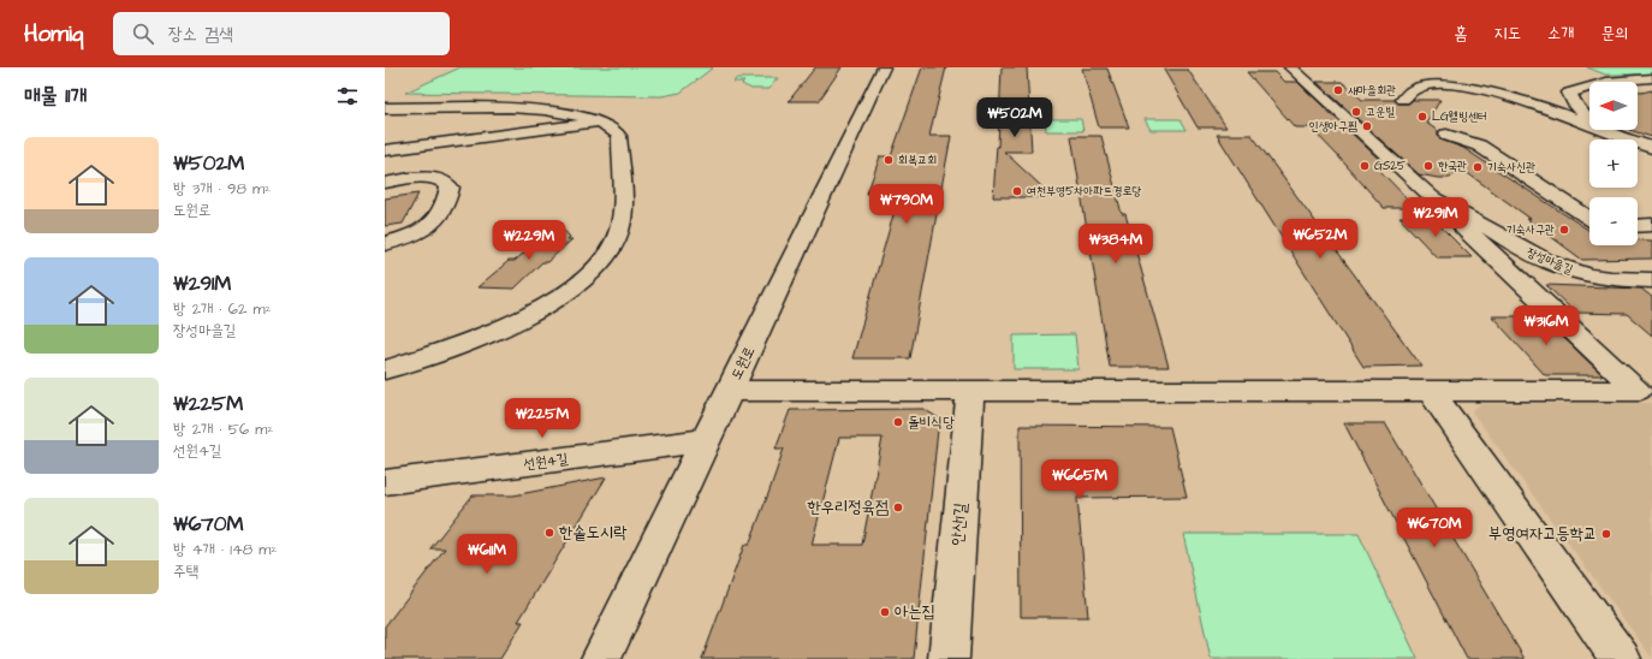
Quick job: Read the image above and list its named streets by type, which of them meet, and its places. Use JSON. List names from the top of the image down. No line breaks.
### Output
{"streets":{"street":["장성마을길","도원로","선원4길","안산1길"]},"crossings":[["도원로","선원4길"]],"places":["새마을회관","고운빌","LG웰빙센터","인생아구찜","회복교회","GS25","한국관","기숙사신관","여천부영5차아파트경로당","기숙사구관","돌비식당","한우리정육점","한솥도시락","부영여자고등학교","아는집"],"north":"left","page":{"header":"Homiq","search":"장소 검색","nav":["홈","지도","소개","문의"],"heading":"매물 11개","map_buttons":["+","−"],"price":["₩502M","₩790M","₩291M","₩652M","₩229M","₩384M","₩316M","₩225M","₩665M","₩670M","₩611M"],"list":[{"name":"₩502M","note":"방 3개 · 98 m² · 도원로"},{"name":"₩291M","note":"방 2개 · 62 m² · 장성마을길"},{"name":"₩225M","note":"방 2개 · 56 m² · 선원4길"},{"name":"₩670M","note":"방 4개 · 148 m² · 주택"}]}}
